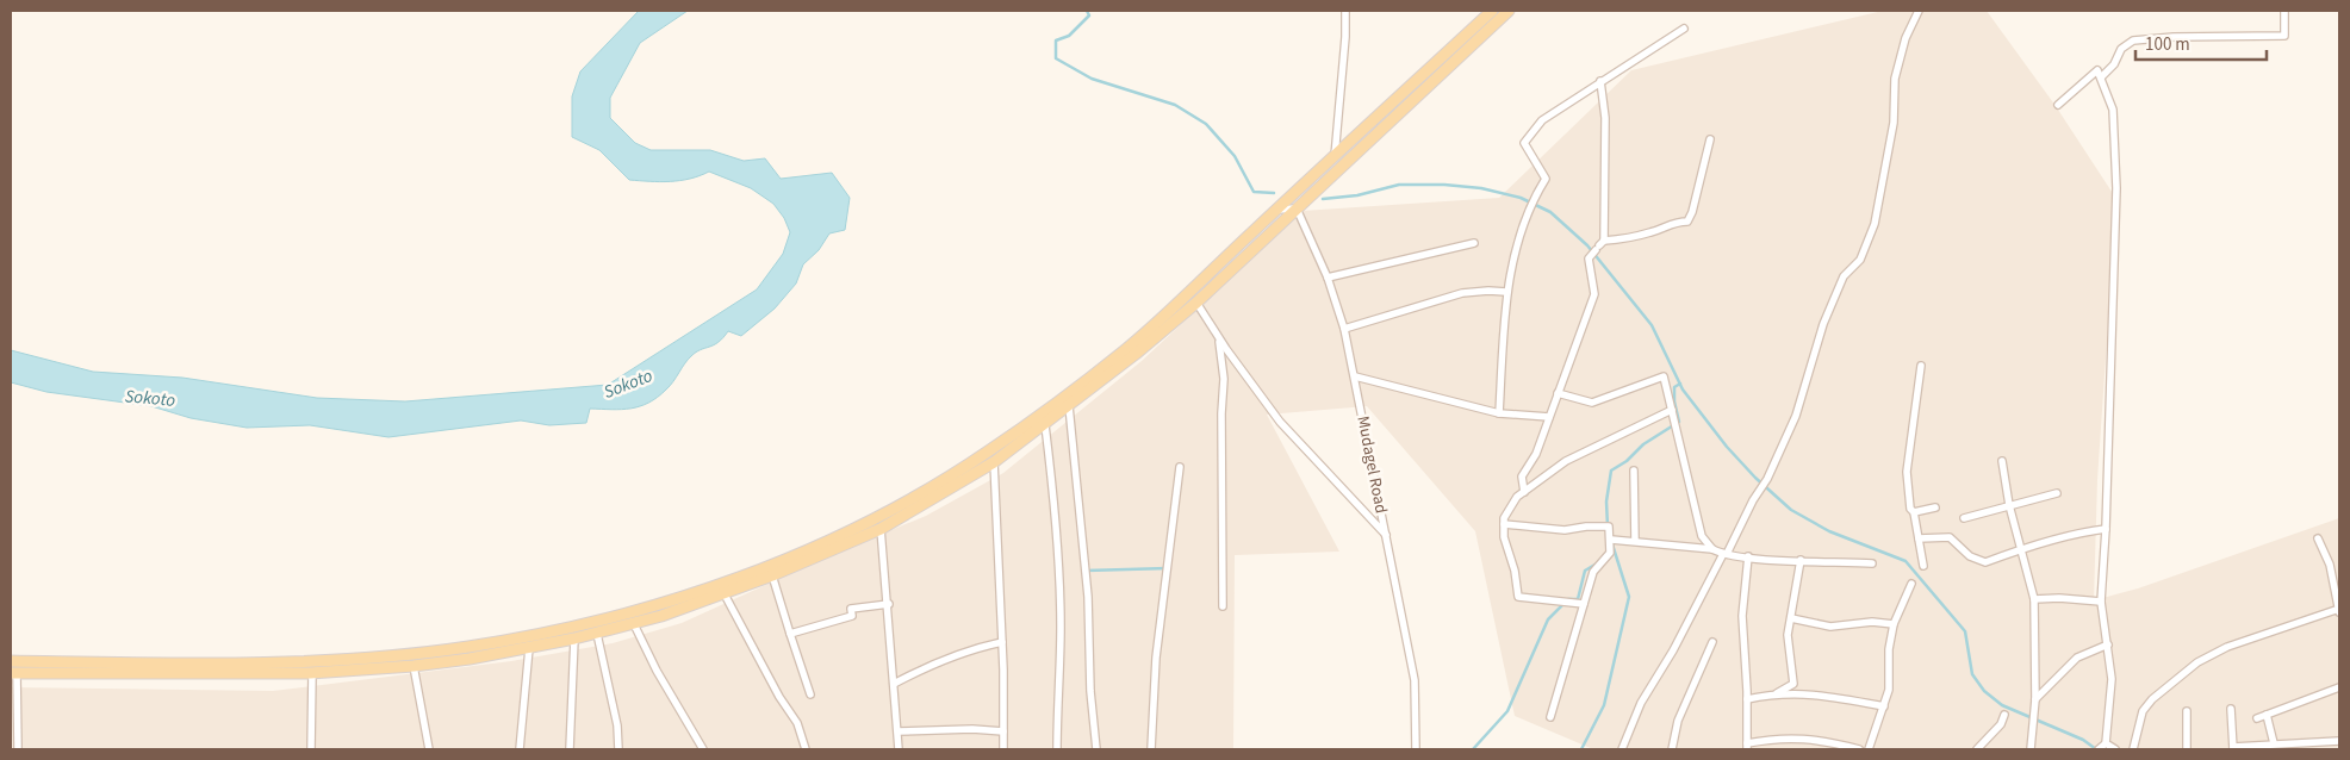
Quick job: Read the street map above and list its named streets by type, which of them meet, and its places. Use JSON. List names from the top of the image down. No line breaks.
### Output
{"streets":{"street":["Mudagel Road"]},"water":["Sokoto"],"scale_bar":"100 m"}
